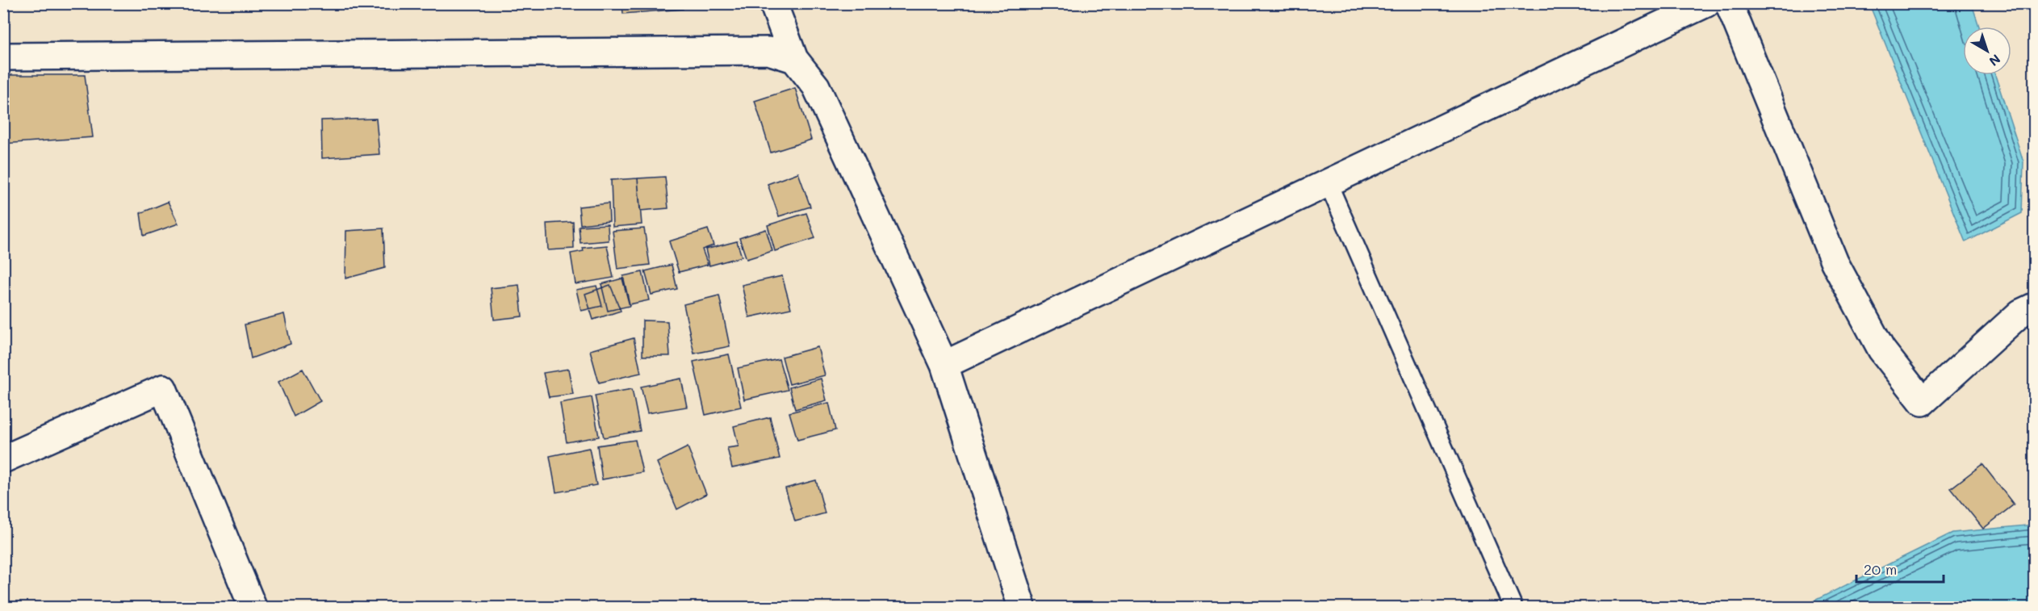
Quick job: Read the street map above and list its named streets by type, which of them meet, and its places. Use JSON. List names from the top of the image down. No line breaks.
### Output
{"scale_bar":"20 m","north":"bottom right"}
